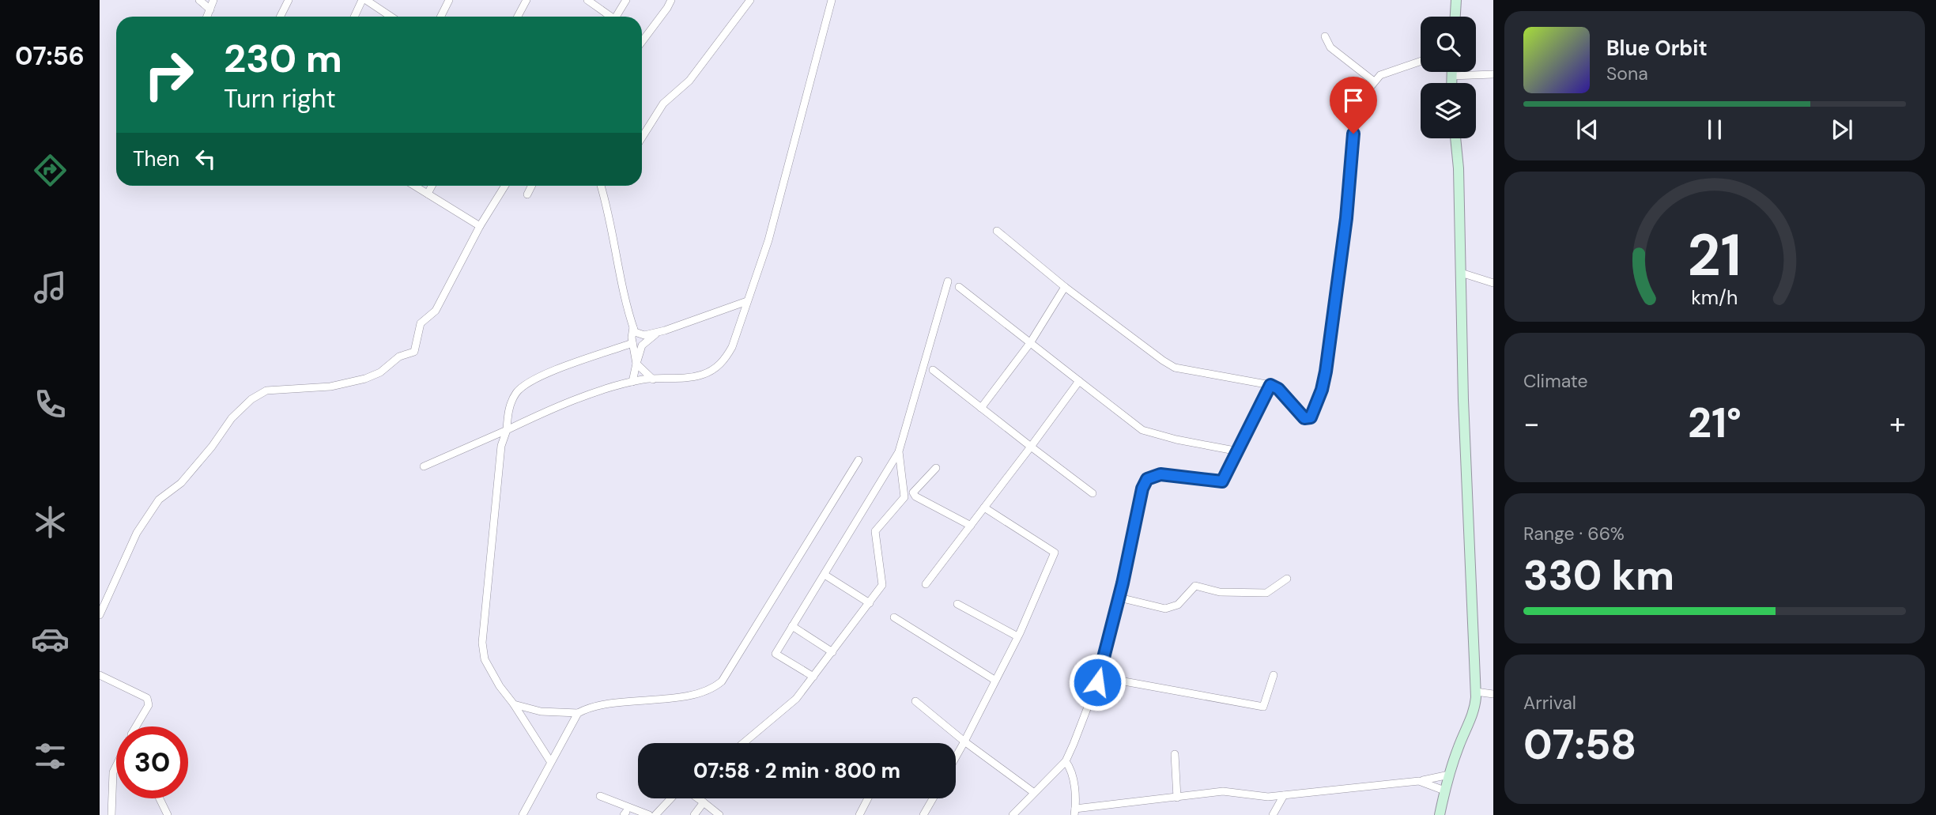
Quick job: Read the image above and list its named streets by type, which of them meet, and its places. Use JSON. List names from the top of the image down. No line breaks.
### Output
{"page":{"tabs":"07:56","turn":["230 m","Turn right"],"song":["Blue Orbit","Sona"],"then":"Then","tile":["Climate",["Range · 66%","330 km"],["Arrival","07:58"]],"heat":["−","21°","+"],"limit":"30","trip":"07:58 · 2 min · 800 m","gauge":["21","km/h"]}}
